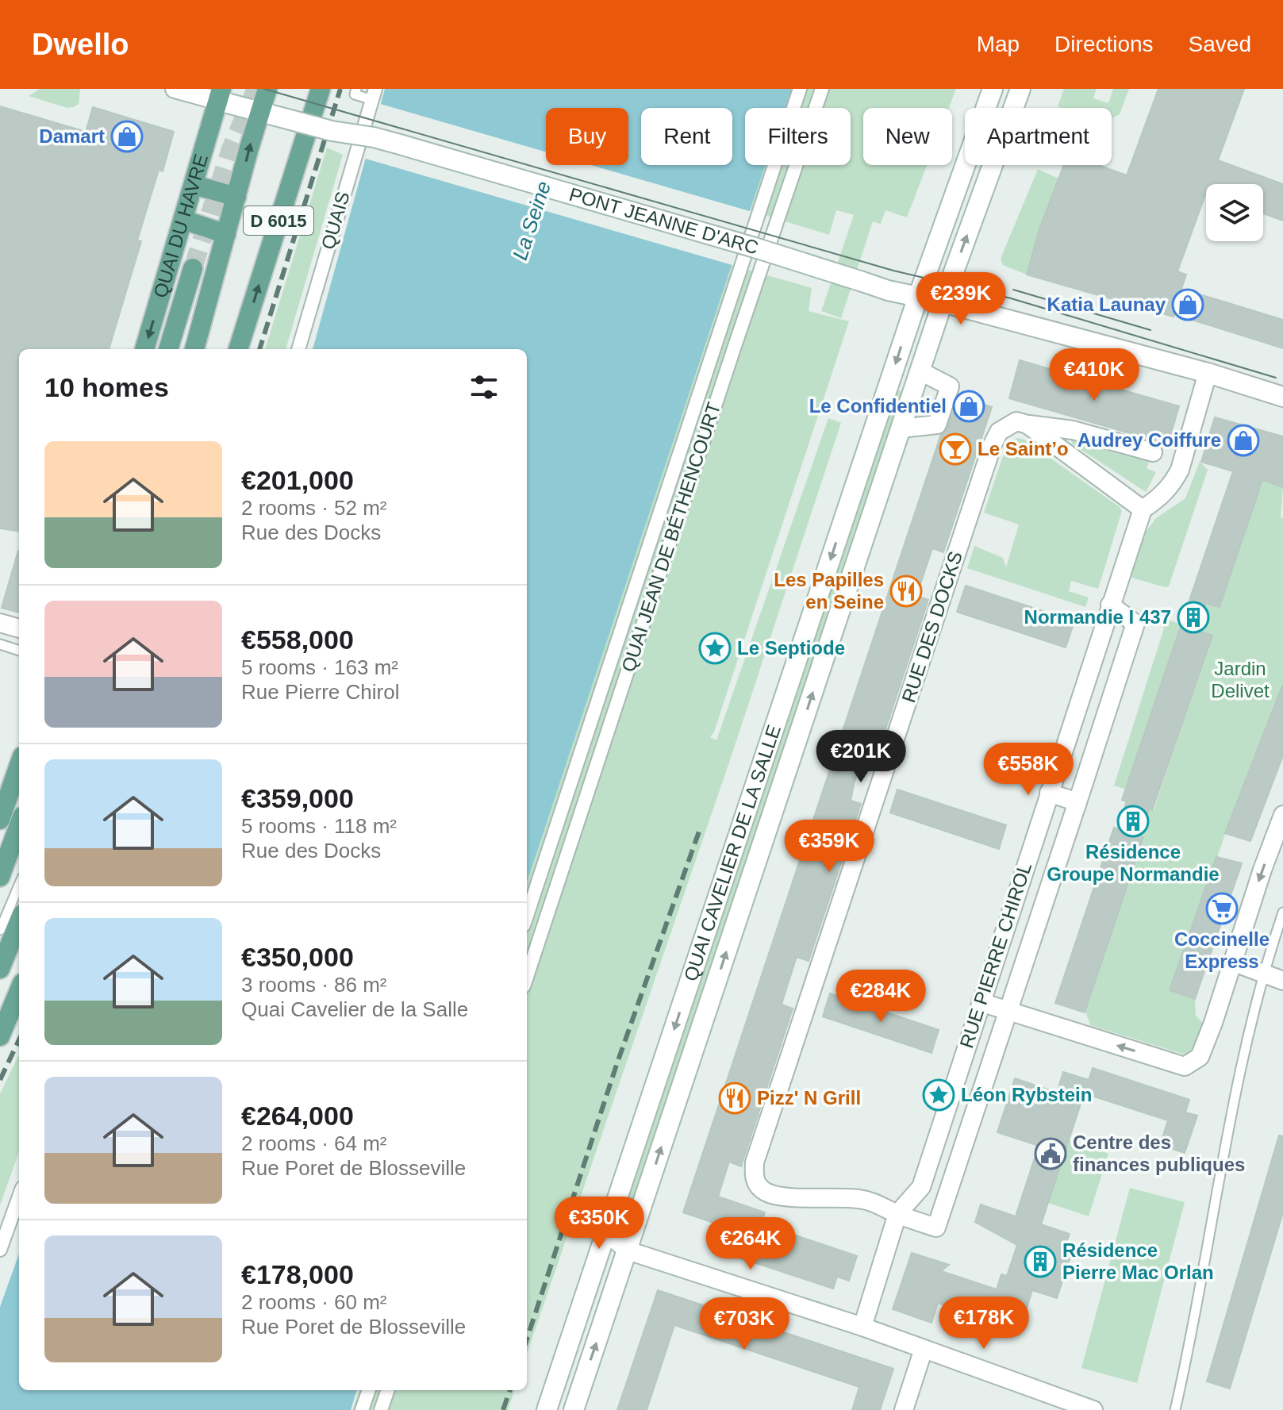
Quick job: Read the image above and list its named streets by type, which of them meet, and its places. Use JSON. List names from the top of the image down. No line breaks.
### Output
{"streets":{"main road":["D 6015","PONT JEANNE D'ARC","QUAI DU HAVRE","QUAI CAVELIER DE LA SALLE"],"street":["QUAIS","QUAI JEAN DE BÉTHENCOURT","RUE DES DOCKS","RUE PIERRE CHIROL"]},"crossings":[["D 6015","PONT JEANNE D'ARC"],["PONT JEANNE D'ARC","QUAI DU HAVRE"],["PONT JEANNE D'ARC","QUAI CAVELIER DE LA SALLE"],["RUE DES DOCKS","RUE PIERRE CHIROL"]],"water":["La Seine"],"parks":["Jardin Delivet"],"places":{"shop":["Damart","Katia Launay","Le Confidentiel","Audrey Coiffure"],"bar":["Le Saint’o"],"restaurant":["Les Papilles en Seine","Pizz' N Grill"],"building":["Normandie I 437","Résidence Groupe Normandie","Résidence Pierre Mac Orlan"],"place":["Le Septiode","Léon Rybstein"],"supermarket":["Coccinelle Express"],"public building":["Centre des finances publiques"]},"page":{"header":"Dwello","nav":["Map","Directions","Saved"],"chip":["Buy","Rent","Filters","New","Apartment"],"price":["€239K","€410K","€201K","€558K","€359K","€284K","€350K","€264K","€178K","€703K"],"heading":"10 homes","list":[{"name":"€201,000","note":"2 rooms · 52 m² · Rue des Docks"},{"name":"€558,000","note":"5 rooms · 163 m² · Rue Pierre Chirol"},{"name":"€359,000","note":"5 rooms · 118 m² · Rue des Docks"},{"name":"€350,000","note":"3 rooms · 86 m² · Quai Cavelier de la Salle"},{"name":"€264,000","note":"2 rooms · 64 m² · Rue Poret de Blosseville"},{"name":"€178,000","note":"2 rooms · 60 m² · Rue Poret de Blosseville"}]}}
